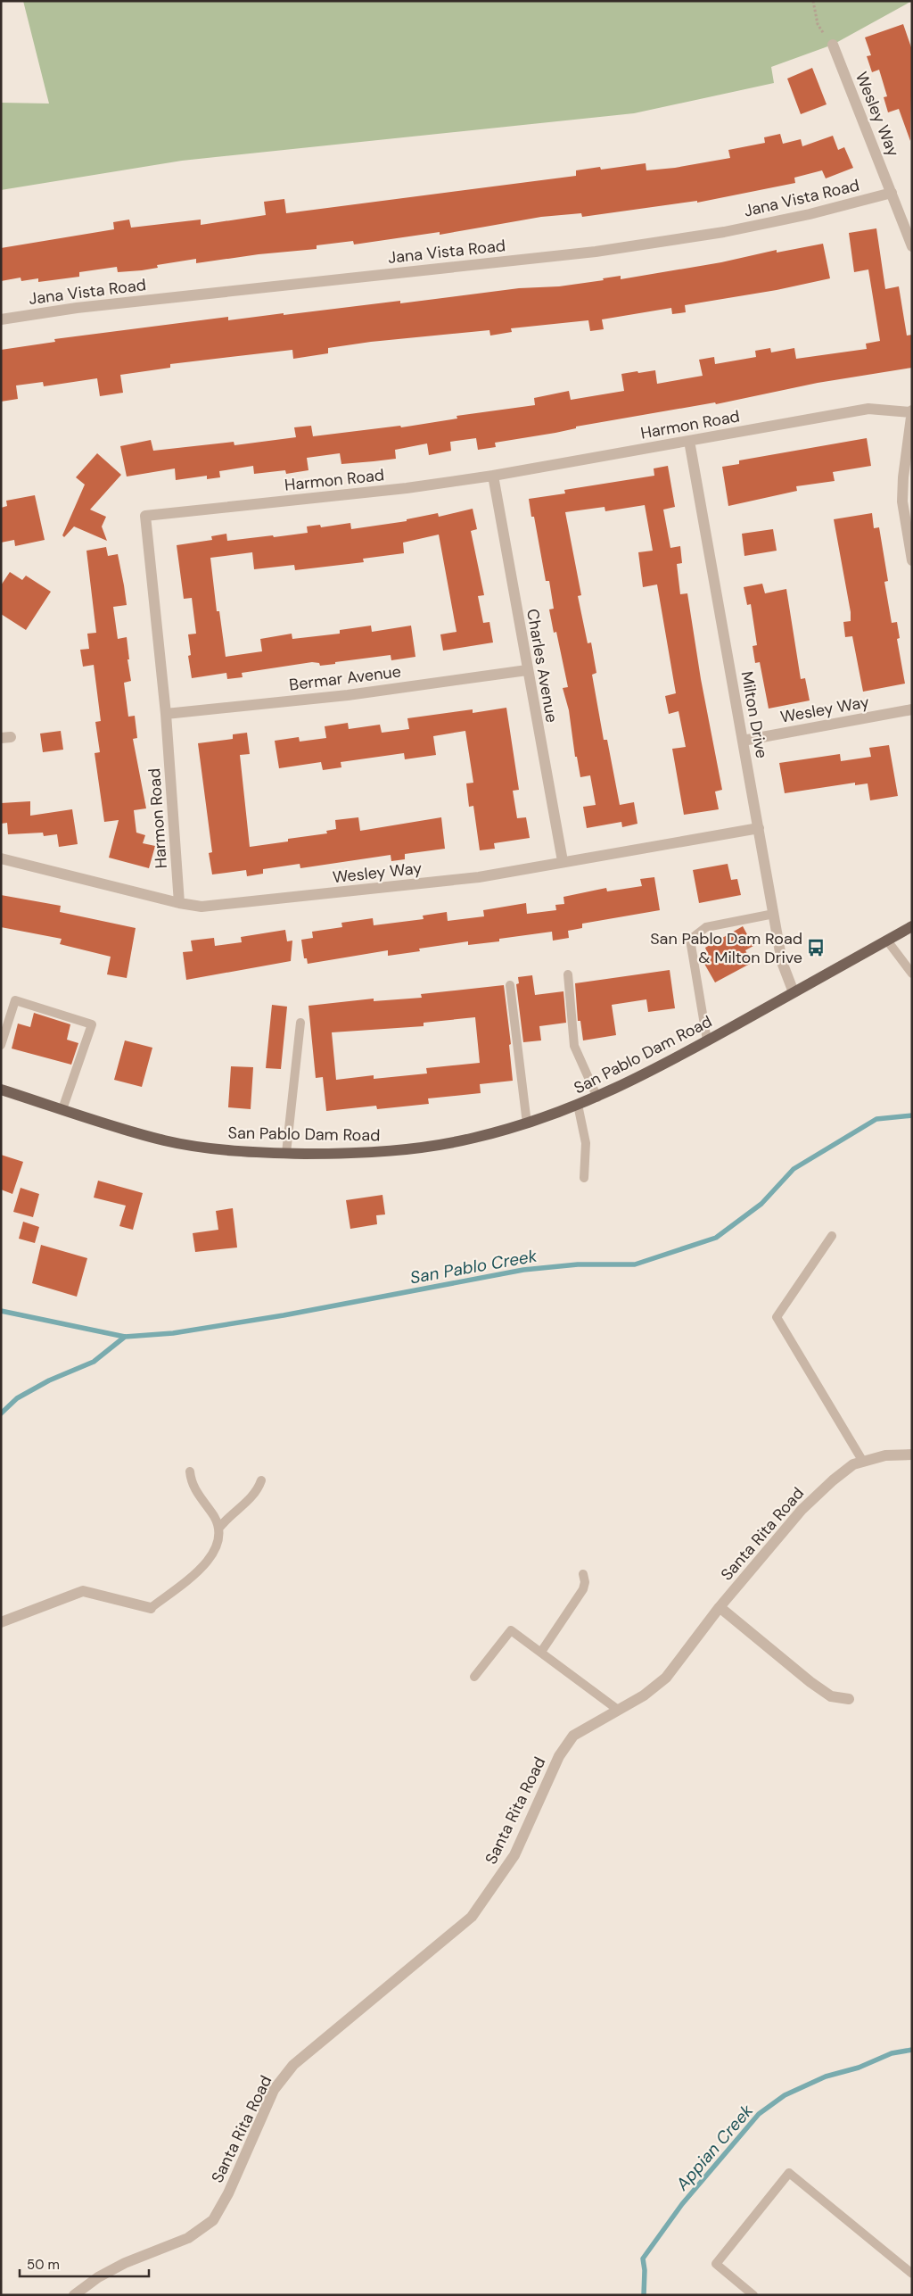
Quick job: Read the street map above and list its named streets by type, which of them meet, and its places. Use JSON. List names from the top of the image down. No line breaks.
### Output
{"streets":{"main road":["San Pablo Dam Road"],"street":["Wesley Way","Jana Vista Road","Harmon Road","Charles Avenue","Bermar Avenue","Milton Drive","Santa Rita Road"]},"crossings":[["Wesley Way","Jana Vista Road"],["Wesley Way","Harmon Road"],["Wesley Way","Charles Avenue"],["Wesley Way","Milton Drive"],["Harmon Road","Charles Avenue"],["Harmon Road","Bermar Avenue"],["Harmon Road","Milton Drive"],["Charles Avenue","Bermar Avenue"],["Milton Drive","San Pablo Dam Road"]],"water":["San Pablo Creek","Appian Creek"],"places":{"bus stop":["San Pablo Dam Road & Milton Drive"]},"scale_bar":"50 m"}
